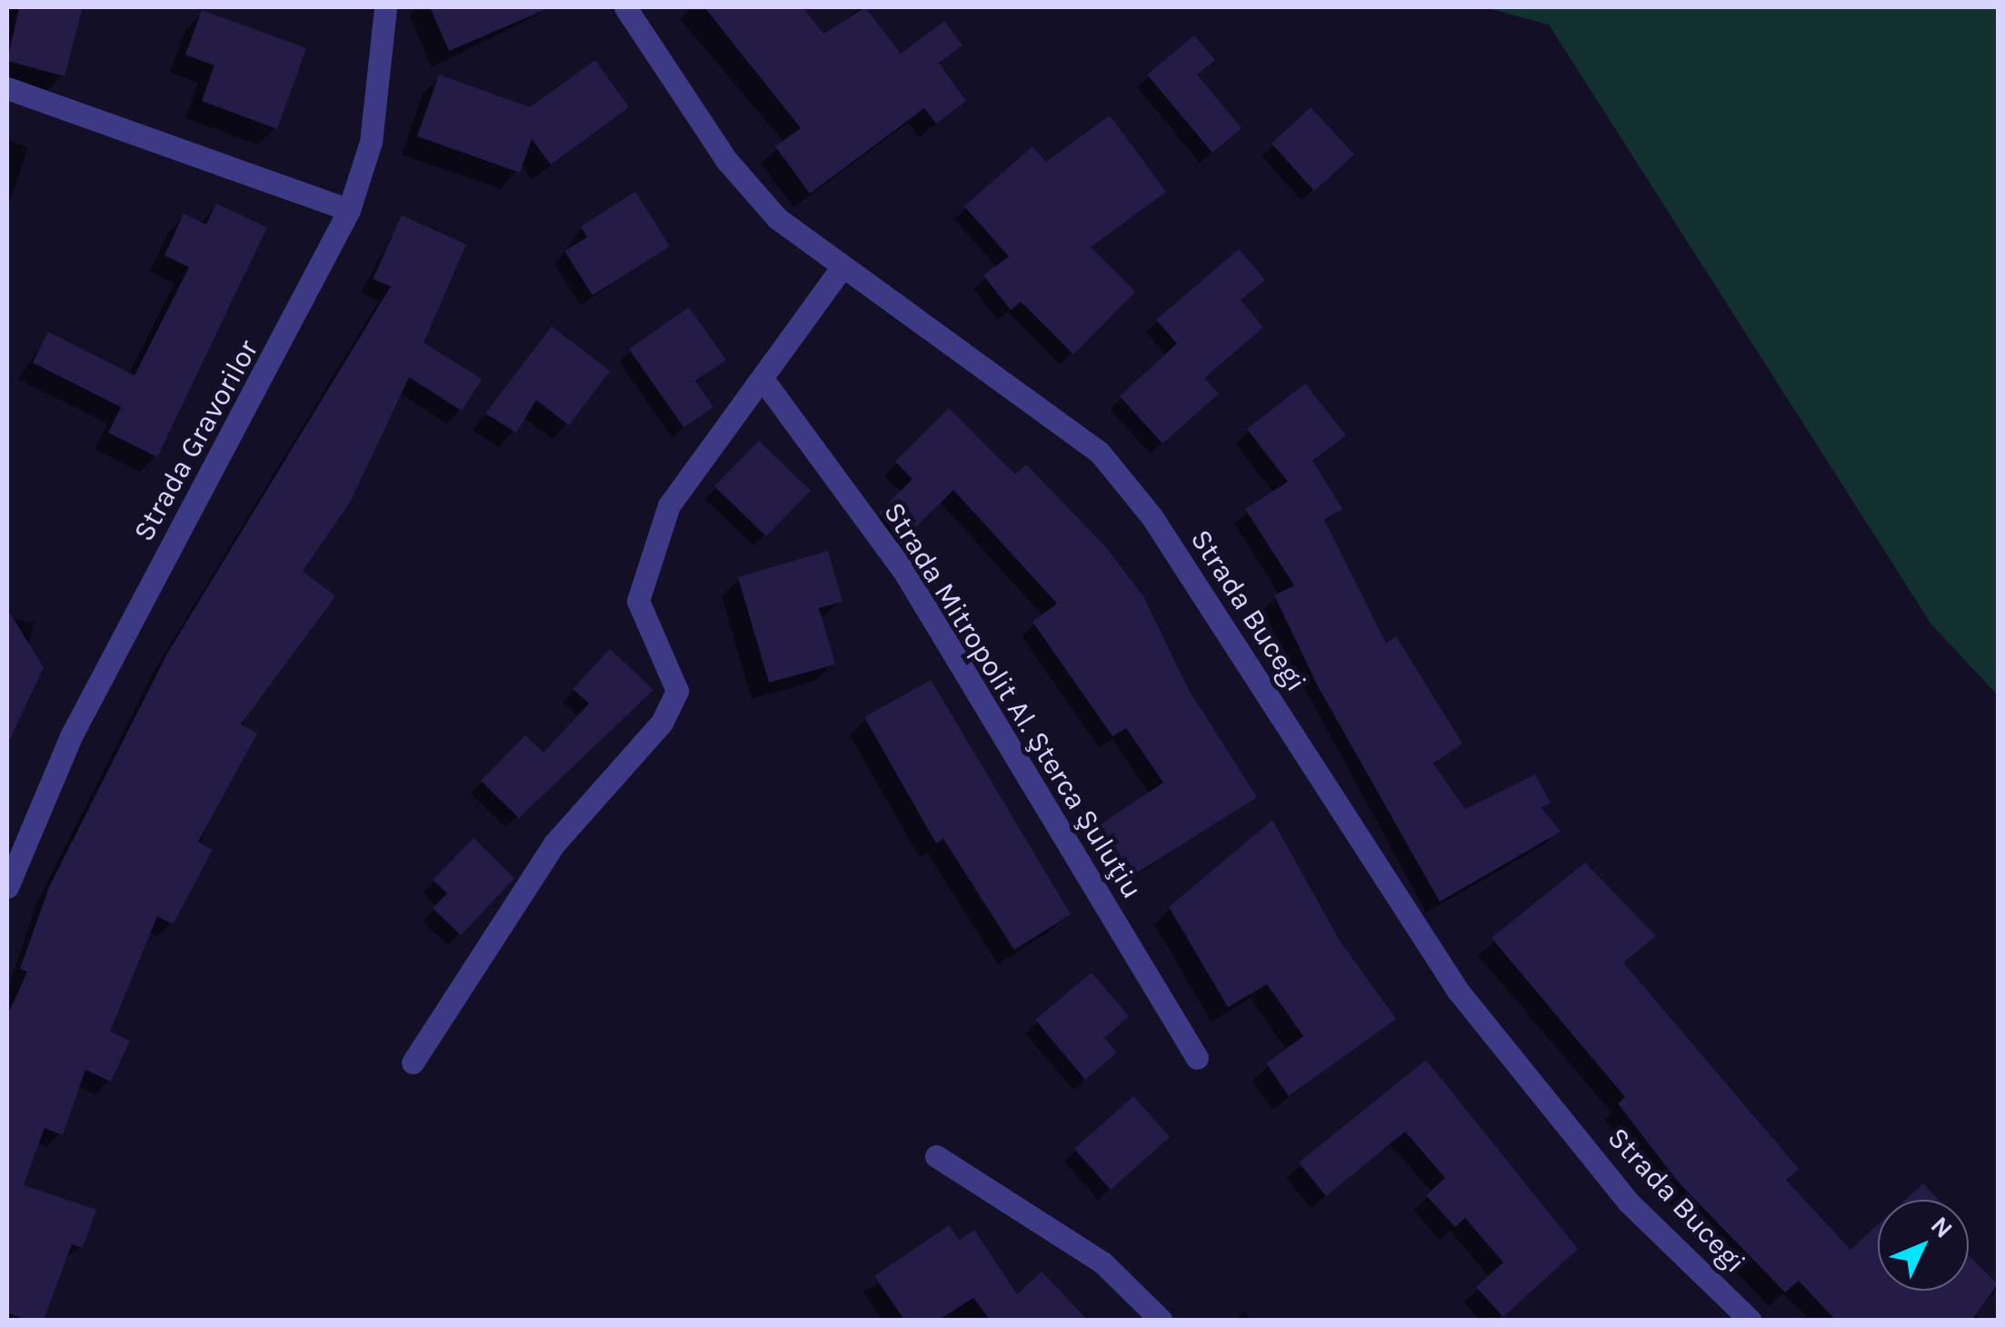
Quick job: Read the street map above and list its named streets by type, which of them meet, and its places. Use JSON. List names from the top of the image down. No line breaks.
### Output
{"streets":{"street":["Strada Gravorilor","Strada Bucegi","Strada Mitropolit Al. Şterca Şuluţiu"]},"north":"top right"}
